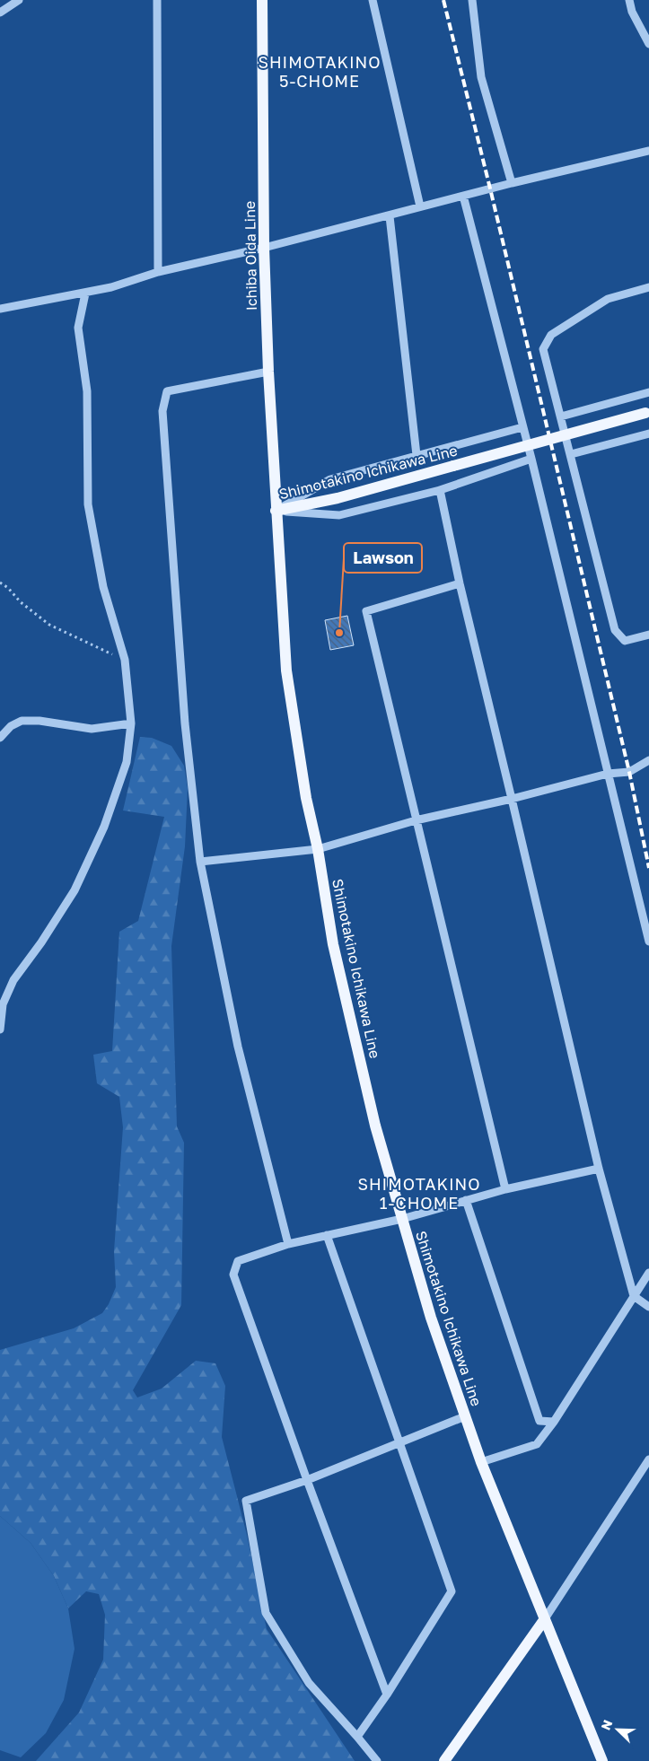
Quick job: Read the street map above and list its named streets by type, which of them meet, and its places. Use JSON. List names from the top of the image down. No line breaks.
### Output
{"streets":{"main road":["Ichiba Oida Line","Shimotakino Ichikawa Line"]},"crossings":[["Ichiba Oida Line","Shimotakino Ichikawa Line"]],"districts":["SHIMOTAKINO 5-CHOME","SHIMOTAKINO 1-CHOME"],"places":["Lawson"],"north":"top left"}
